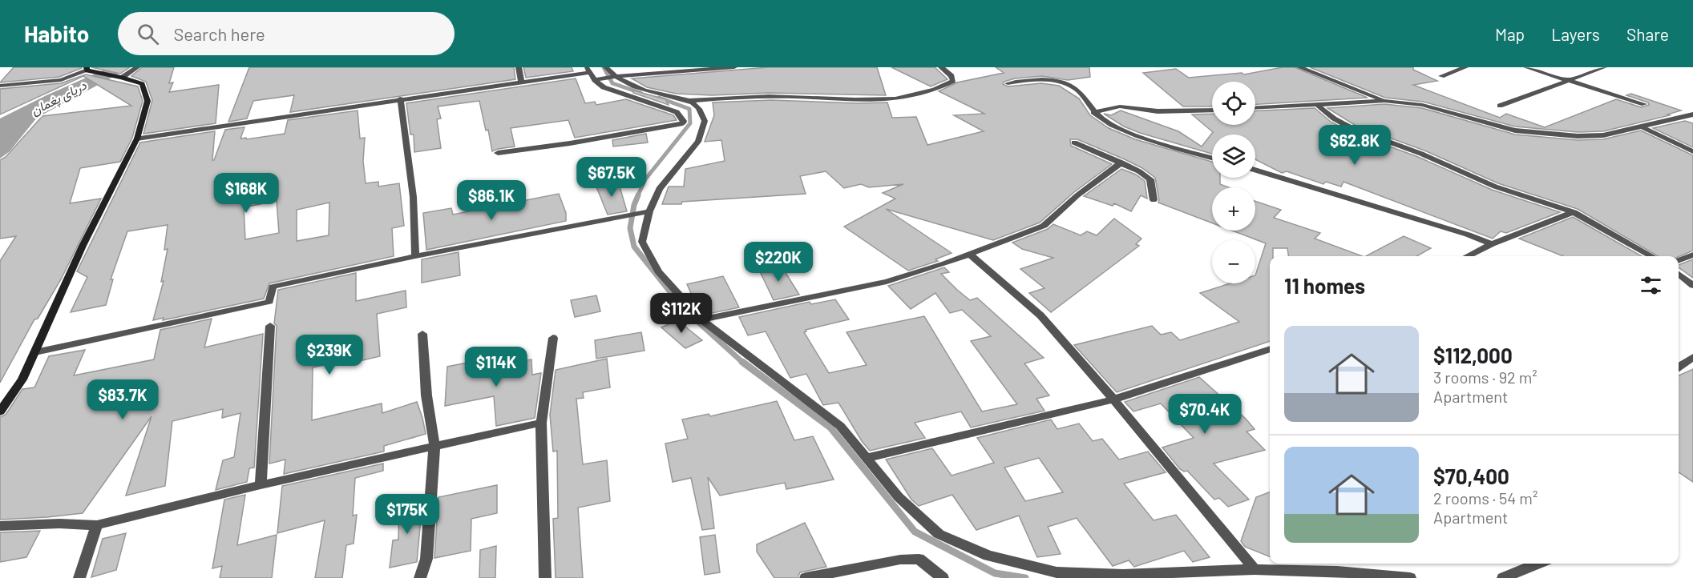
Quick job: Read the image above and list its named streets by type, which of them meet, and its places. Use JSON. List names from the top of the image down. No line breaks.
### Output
{"water":["دریای پغمان"],"page":{"header":"Habito","search":"Search here","nav":["Map","Layers","Share"],"map_buttons":["+","−"],"price":["$62.8K","$67.5K","$168K","$86.1K","$220K","$112K","$239K","$114K","$83.7K","$70.4K","$175K"],"heading":"11 homes","list":[{"name":"$112,000","note":"3 rooms · 92 m² · Apartment"},{"name":"$70,400","note":"2 rooms · 54 m² · Apartment"}]}}
